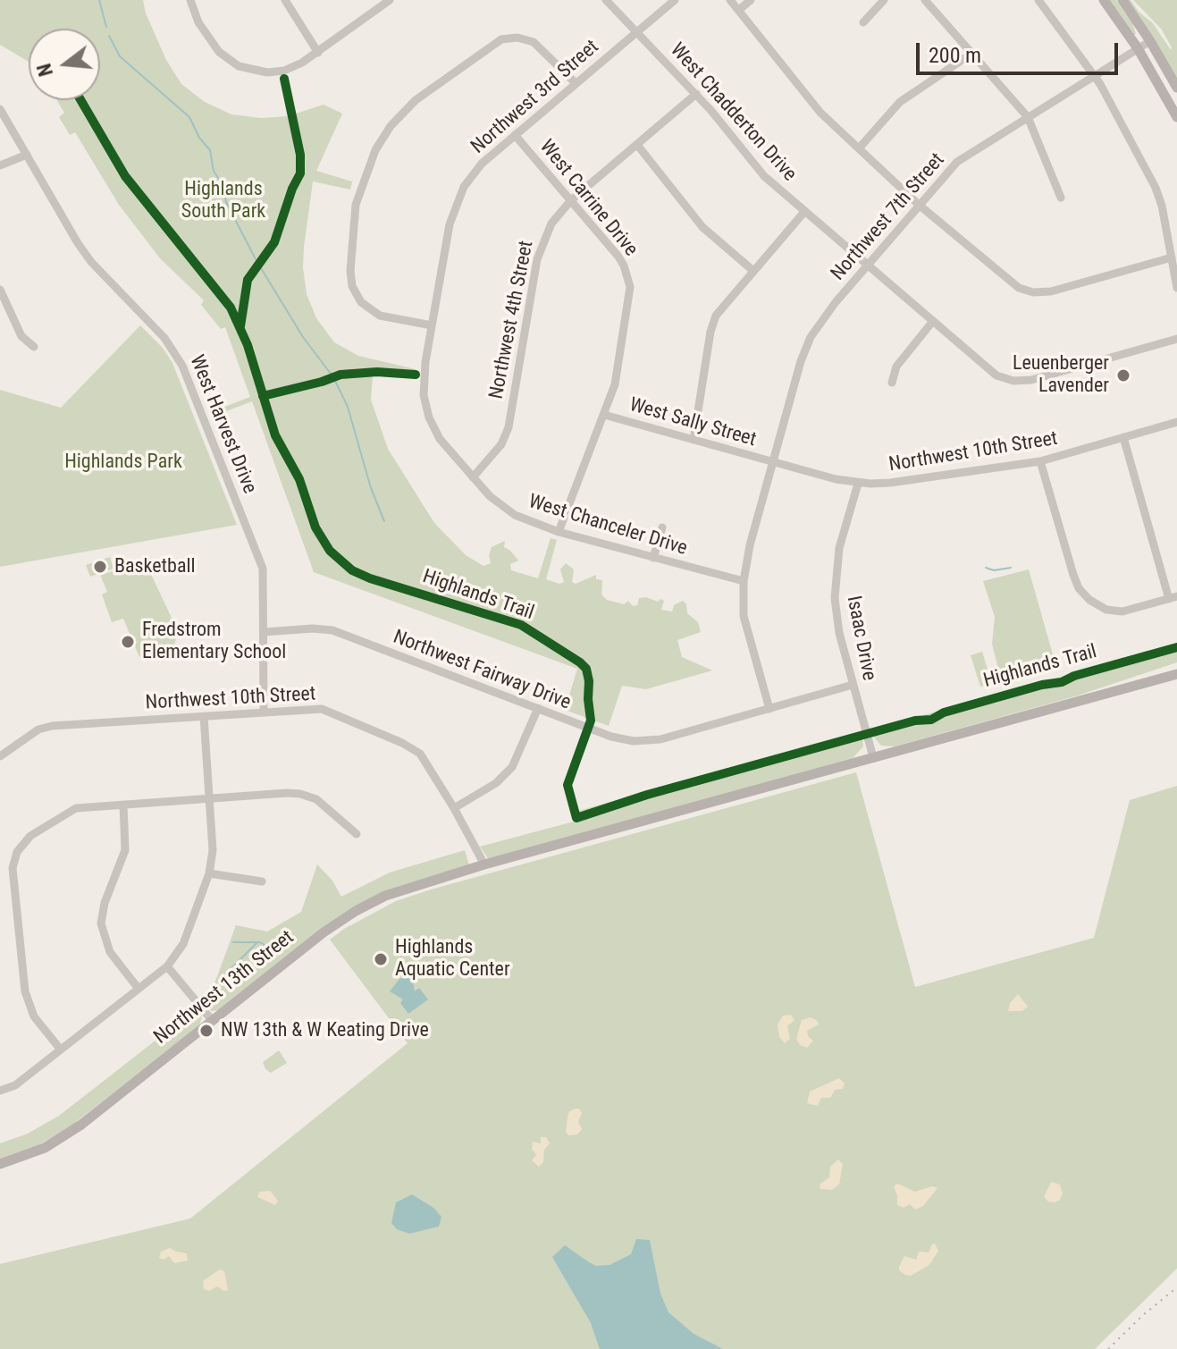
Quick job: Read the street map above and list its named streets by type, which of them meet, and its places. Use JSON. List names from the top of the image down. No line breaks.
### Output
{"streets":{"main road":["Northwest 13th Street"],"street":["Northwest 3rd Street","West Chadderton Drive","West Carrine Drive","Northwest 7th Street","Northwest 4th Street","West Sally Street","West Harvest Drive","Northwest 10th Street","West Chanceler Drive","Isaac Drive","Northwest Fairway Drive"],"cycle path":["Highlands Trail"]},"crossings":[["Northwest 3rd Street","West Chadderton Drive"],["Northwest 3rd Street","West Carrine Drive"],["Northwest 3rd Street","West Chanceler Drive"],["West Chadderton Drive","Northwest 7th Street"],["West Chadderton Drive","Northwest 4th Street"],["West Carrine Drive","Northwest 4th Street"],["West Carrine Drive","West Sally Street"],["West Carrine Drive","West Chanceler Drive"],["Northwest 7th Street","West Sally Street"],["Northwest 7th Street","Northwest 10th Street"],["Northwest 7th Street","West Chanceler Drive"],["Northwest 7th Street","Northwest Fairway Drive"],["Northwest 4th Street","West Chanceler Drive"],["West Sally Street","Northwest 10th Street"],["West Harvest Drive","Northwest 10th Street"],["West Harvest Drive","Northwest Fairway Drive"],["Northwest 10th Street","Isaac Drive"],["Northwest 10th Street","Northwest 13th Street"],["Isaac Drive","Northwest Fairway Drive"],["Isaac Drive","Northwest 13th Street"]],"parks":["Highlands South Park","Highlands Park"],"places":["Leuenberger Lavender","Basketball","Fredstrom Elementary School","Highlands Aquatic Center","NW 13th & W Keating Drive"],"scale_bar":"200 m","north":"left"}
